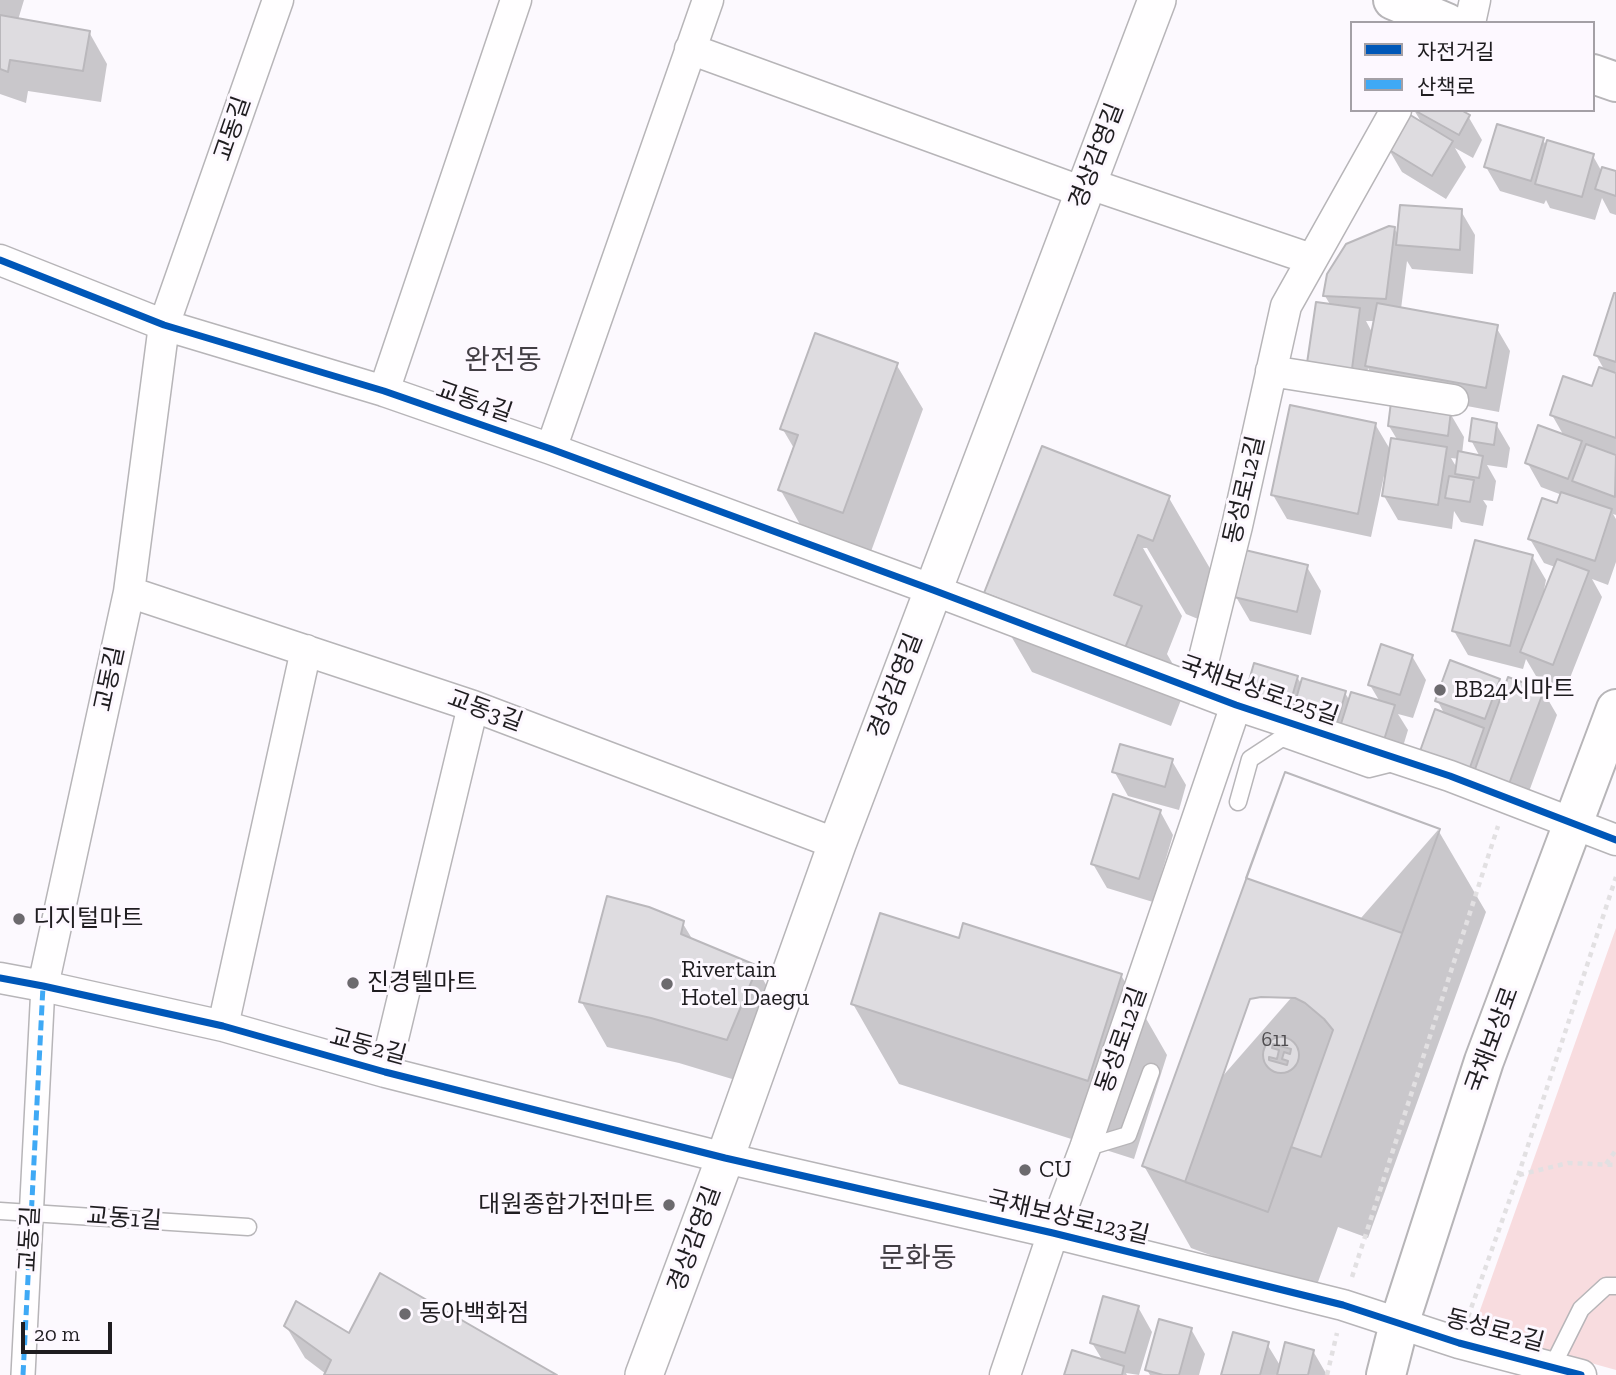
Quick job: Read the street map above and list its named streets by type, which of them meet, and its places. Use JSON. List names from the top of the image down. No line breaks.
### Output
{"streets":{"main road":["국채보상로"],"street":["교동길","경상감영길","교동4길","동성로12길","국채보상로125길","교동3길","교동2길","국채보상로123길","동성로2길"],"lane":["교동1길"]},"crossings":[["교동길","교동4길"],["교동길","교동3길"],["교동길","교동2길"],["교동길","교동1길"],["경상감영길","교동4길"],["경상감영길","국채보상로125길"],["경상감영길","교동3길"],["경상감영길","교동2길"],["경상감영길","국채보상로123길"],["교동4길","국채보상로125길"],["동성로12길","국채보상로125길"],["동성로12길","국채보상로123길"],["국채보상로125길","국채보상로"],["교동3길","교동2길"],["국채보상로","국채보상로123길"],["국채보상로","동성로2길"],["교동2길","국채보상로123길"],["국채보상로123길","동성로2길"]],"districts":["완전동","문화동"],"places":["BB24시마트","디지털마트","진경텔마트","Rivertain Hotel Daegu","CU","대원종합가전마트","동아백화점"],"house_numbers":["611"],"legend":["자전거길","산책로"],"scale_bar":"20 m"}
